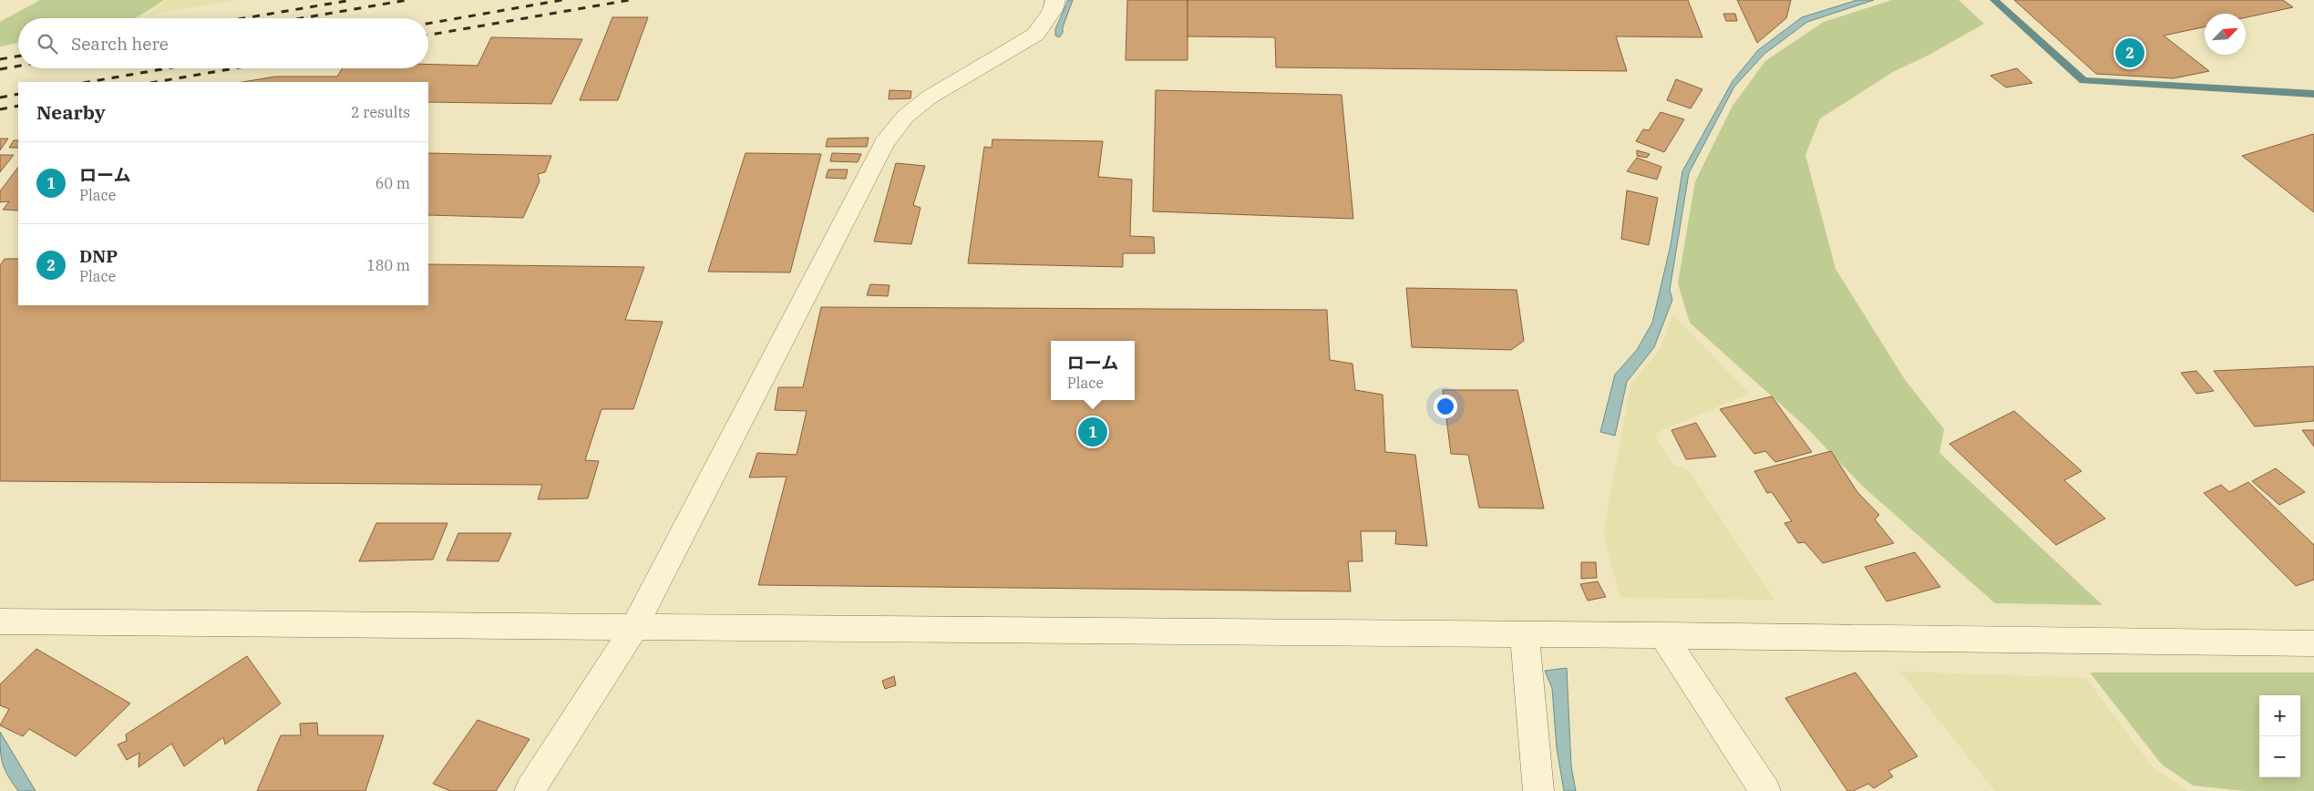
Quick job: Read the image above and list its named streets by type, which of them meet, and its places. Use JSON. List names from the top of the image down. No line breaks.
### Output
{"north":"top right","page":{"search":"Search here","pins":["2","1"],"heading":["Nearby","2 results"],"list":[{"mark":"1","name":"ローム","note":"Place","value":"60 m"},{"mark":"2","name":"DNP","note":"Place","value":"180 m"}],"popup":["ローム","Place"],"map_buttons":["+","−"]}}
